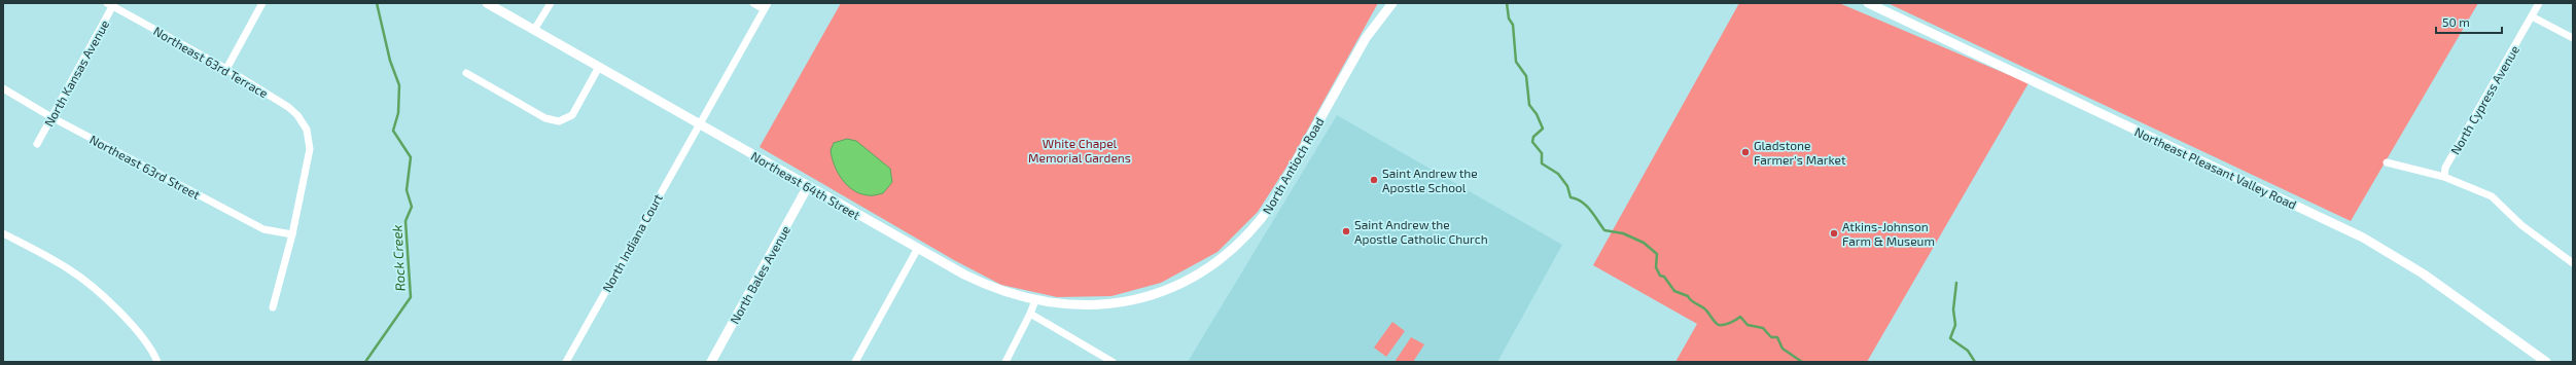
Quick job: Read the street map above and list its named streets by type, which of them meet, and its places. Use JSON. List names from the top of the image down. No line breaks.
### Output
{"streets":{"street":["Northeast 63rd Terrace","North Kansas Avenue","North Cypress Avenue","North Antioch Road","Northeast 63rd Street","Northeast Pleasant Valley Road","Northeast 64th Street","North Indiana Court","North Bales Avenue"]},"crossings":[["Northeast 63rd Terrace","North Kansas Avenue"],["Northeast 63rd Terrace","Northeast 63rd Street"],["North Kansas Avenue","Northeast 63rd Street"],["North Antioch Road","Northeast 64th Street"],["Northeast 64th Street","North Indiana Court"],["Northeast 64th Street","North Bales Avenue"]],"water":["Rock Creek"],"parks":["White Chapel Memorial Gardens"],"places":["Gladstone Farmer's Market","Saint Andrew the Apostle School","Saint Andrew the Apostle Catholic Church","Atkins-Johnson Farm & Museum"],"scale_bar":"50 m"}
